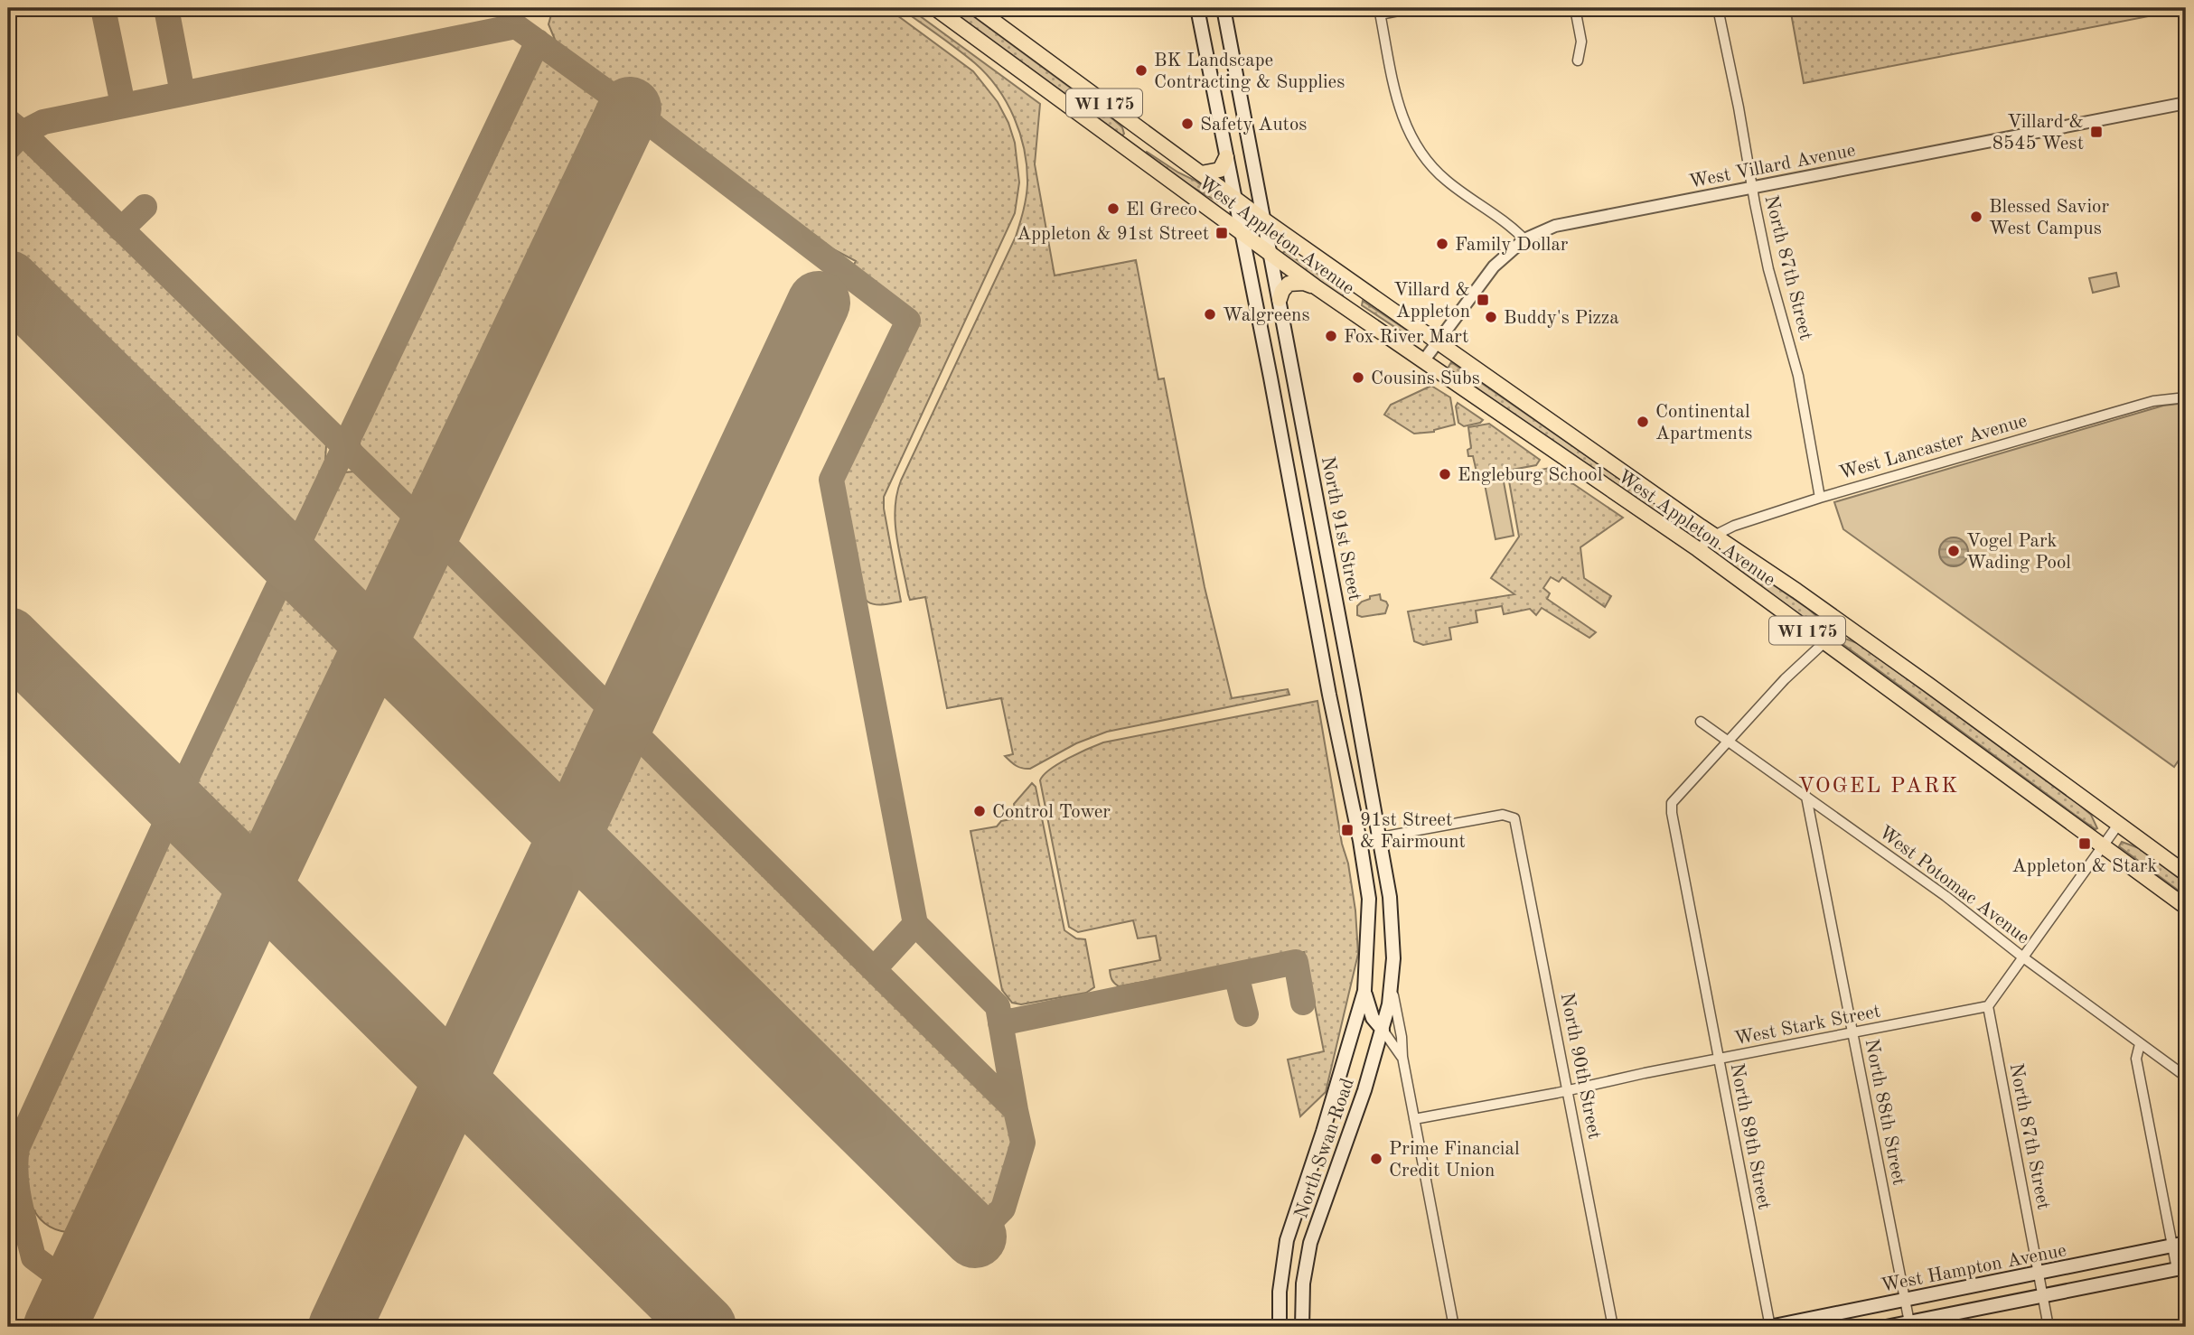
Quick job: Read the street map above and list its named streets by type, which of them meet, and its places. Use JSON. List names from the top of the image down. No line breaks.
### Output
{"streets":{"main road":["WI 175","West Appleton Avenue","North 91st Street","North Swan Road","West Hampton Avenue"],"street":["West Villard Avenue","North 87th Street","West Lancaster Avenue","West Potomac Avenue","West Stark Street","North 90th Street","North 88th Street","North 89th Street"]},"crossings":[["West Villard Avenue","West Appleton Avenue"],["West Villard Avenue","North 87th Street"],["West Appleton Avenue","West Lancaster Avenue"],["West Appleton Avenue","North 91st Street"],["North 87th Street","West Lancaster Avenue"],["North 87th Street","West Stark Street"],["North 87th Street","West Hampton Avenue"],["North 91st Street","West Stark Street"],["North 91st Street","North 90th Street"],["North 91st Street","North Swan Road"],["West Potomac Avenue","North 88th Street"],["West Potomac Avenue","North 89th Street"],["West Stark Street","North 90th Street"],["West Stark Street","North 88th Street"],["West Stark Street","North 89th Street"],["North 88th Street","West Hampton Avenue"],["North 89th Street","West Hampton Avenue"]],"districts":["VOGEL PARK"],"places":{"other":["BK Landscape Contracting & Supplies","Safety Autos","El Greco","Blessed Savior West Campus","Family Dollar","Walgreens","Buddy's Pizza","Fox River Mart","Cousins Subs","Continental Apartments","Engleburg School","Vogel Park Wading Pool","Control Tower","Prime Financial Credit Union"],"transit":["Villard & 8545 West","Appleton & 91st Street","Villard & Appleton","91st Street & Fairmount","Appleton & Stark"]}}
